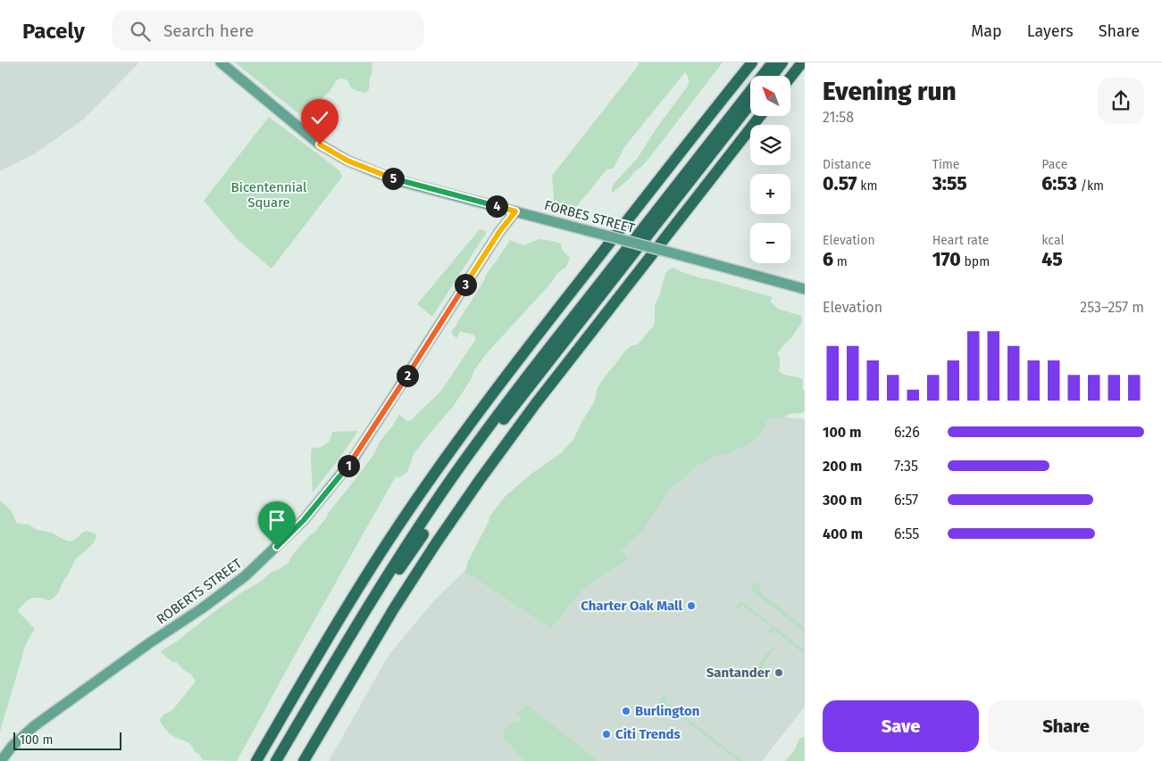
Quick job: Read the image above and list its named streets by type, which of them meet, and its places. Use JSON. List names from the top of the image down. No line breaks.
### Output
{"streets":{"main road":["FORBES STREET","ROBERTS STREET"]},"crossings":[["FORBES STREET","ROBERTS STREET"]],"parks":["Bicentennial Square"],"places":["Charter Oak Mall","Santander","Burlington","Citi Trends"],"scale_bar":"100 m","north":"top left","page":{"header":"Pacely","search":"Search here","nav":["Map","Layers","Share"],"heading":["Evening run","21:58"],"map_buttons":["+","−"],"stats":[["Distance","0.57 km"],["Time","3:55"],["Pace","6:53 /km"],["Elevation","6 m"],["Heart rate","170 bpm"],["kcal","45"]],"pins":["5","4","3","2","1"],"chart":["Elevation","253–257 m"],"list":[{"name":"100 m","note":"6:26"},{"name":"200 m","note":"7:35"},{"name":"300 m","note":"6:57"},{"name":"400 m","note":"6:55"}],"buttons":["Save","Share"],"scale":"100 m"}}
